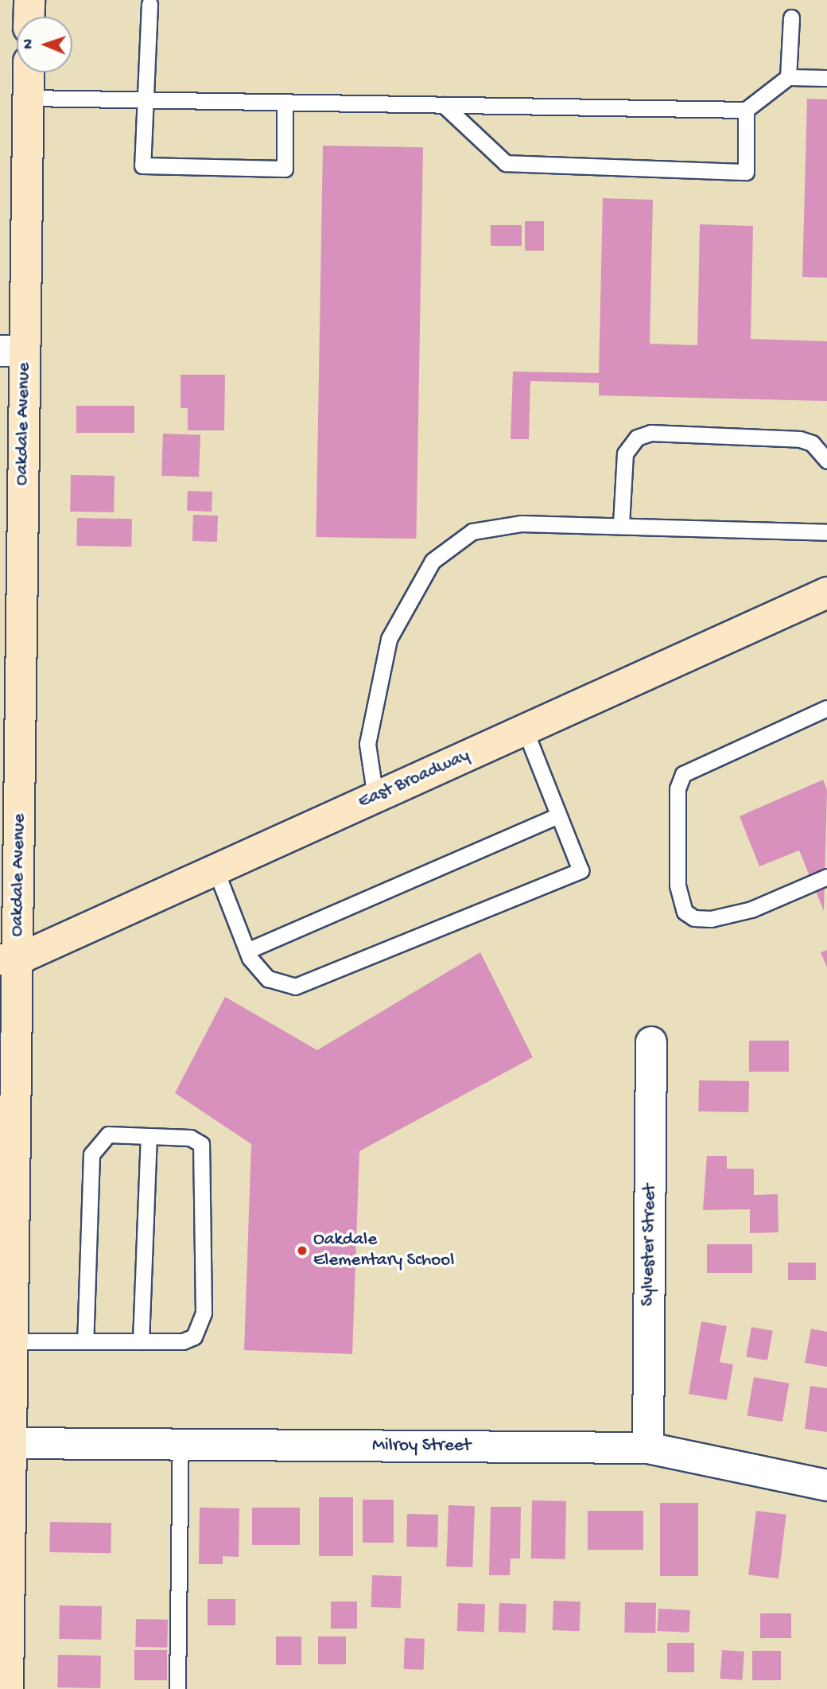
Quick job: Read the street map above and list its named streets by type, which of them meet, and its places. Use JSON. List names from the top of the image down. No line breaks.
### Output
{"streets":{"street":["Oakdale Avenue","East Broadway","Sylvester Street","Milroy Street"]},"crossings":[["Oakdale Avenue","East Broadway"],["Oakdale Avenue","Milroy Street"],["Sylvester Street","Milroy Street"]],"places":["Oakdale Elementary School"],"north":"left"}
